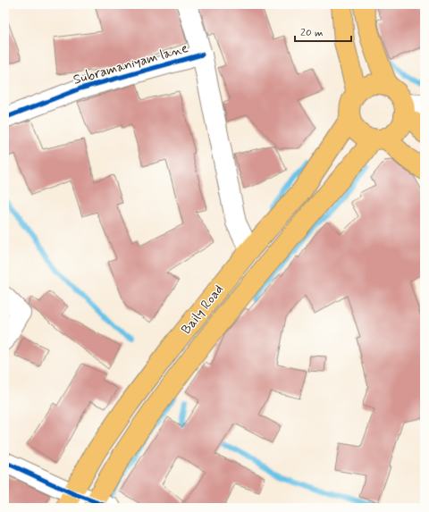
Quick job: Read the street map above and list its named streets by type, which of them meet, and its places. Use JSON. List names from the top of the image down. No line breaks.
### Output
{"streets":{"main road":["Baily Road"],"street":["Subramaniyam lane"]},"scale_bar":"20 m"}
